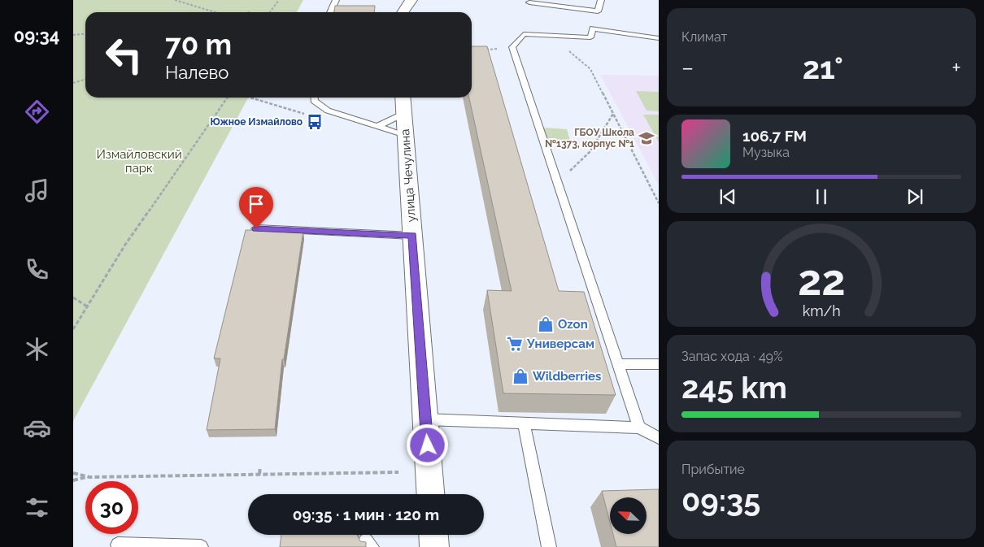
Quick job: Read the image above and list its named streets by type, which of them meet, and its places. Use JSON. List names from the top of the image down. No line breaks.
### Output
{"streets":{"street":["улица Чечулина"]},"parks":["Измайловский парк"],"places":{"bus stop":["Южное Измайлово"],"school or university":["ГБОУ Школа №1373, корпус №1"],"shop":["Ozon","Wildberries"],"supermarket":["Универсам"]},"north":"top left","page":{"tabs":"09:34","tile":["Климат",["Запас хода · 49%","245 km"],["Прибытие","09:35"]],"turn":["70 m","Налево"],"heat":["−","21°","+"],"song":["106.7 FM","Музыка"],"limit":"30","trip":"09:35 · 1 мин · 120 m","gauge":["22","km/h"]}}
